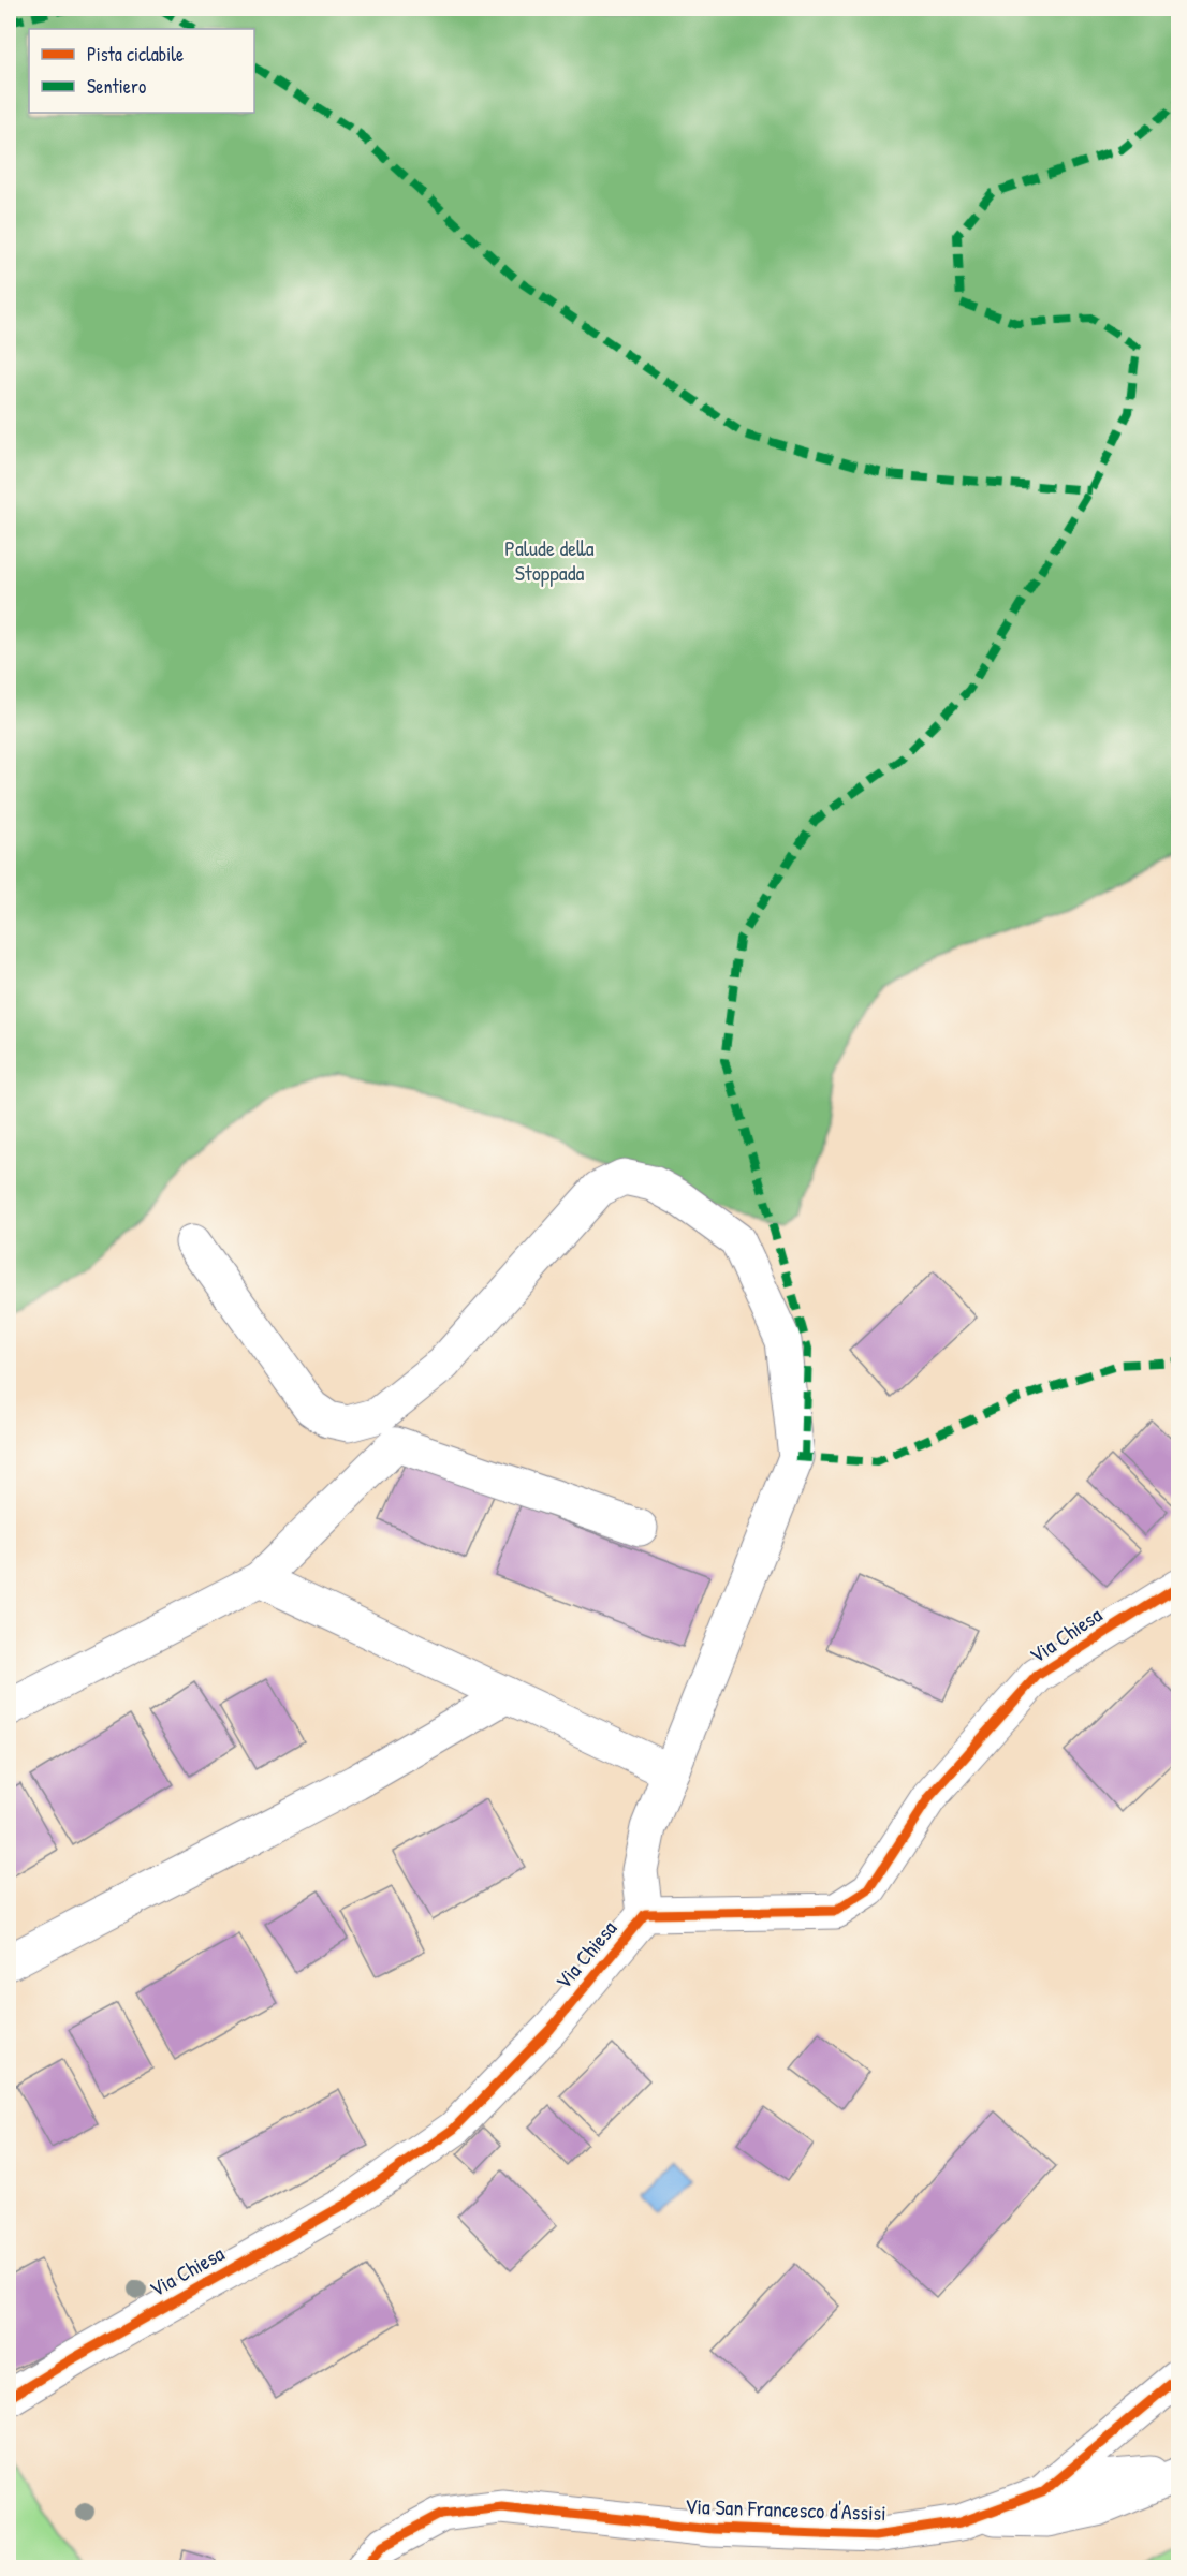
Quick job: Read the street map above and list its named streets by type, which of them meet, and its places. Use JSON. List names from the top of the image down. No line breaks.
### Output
{"streets":{"street":["Via Chiesa","Via San Francesco d'Assisi"]},"parks":["Palude della Stoppada"],"legend":["Pista ciclabile","Sentiero"]}
